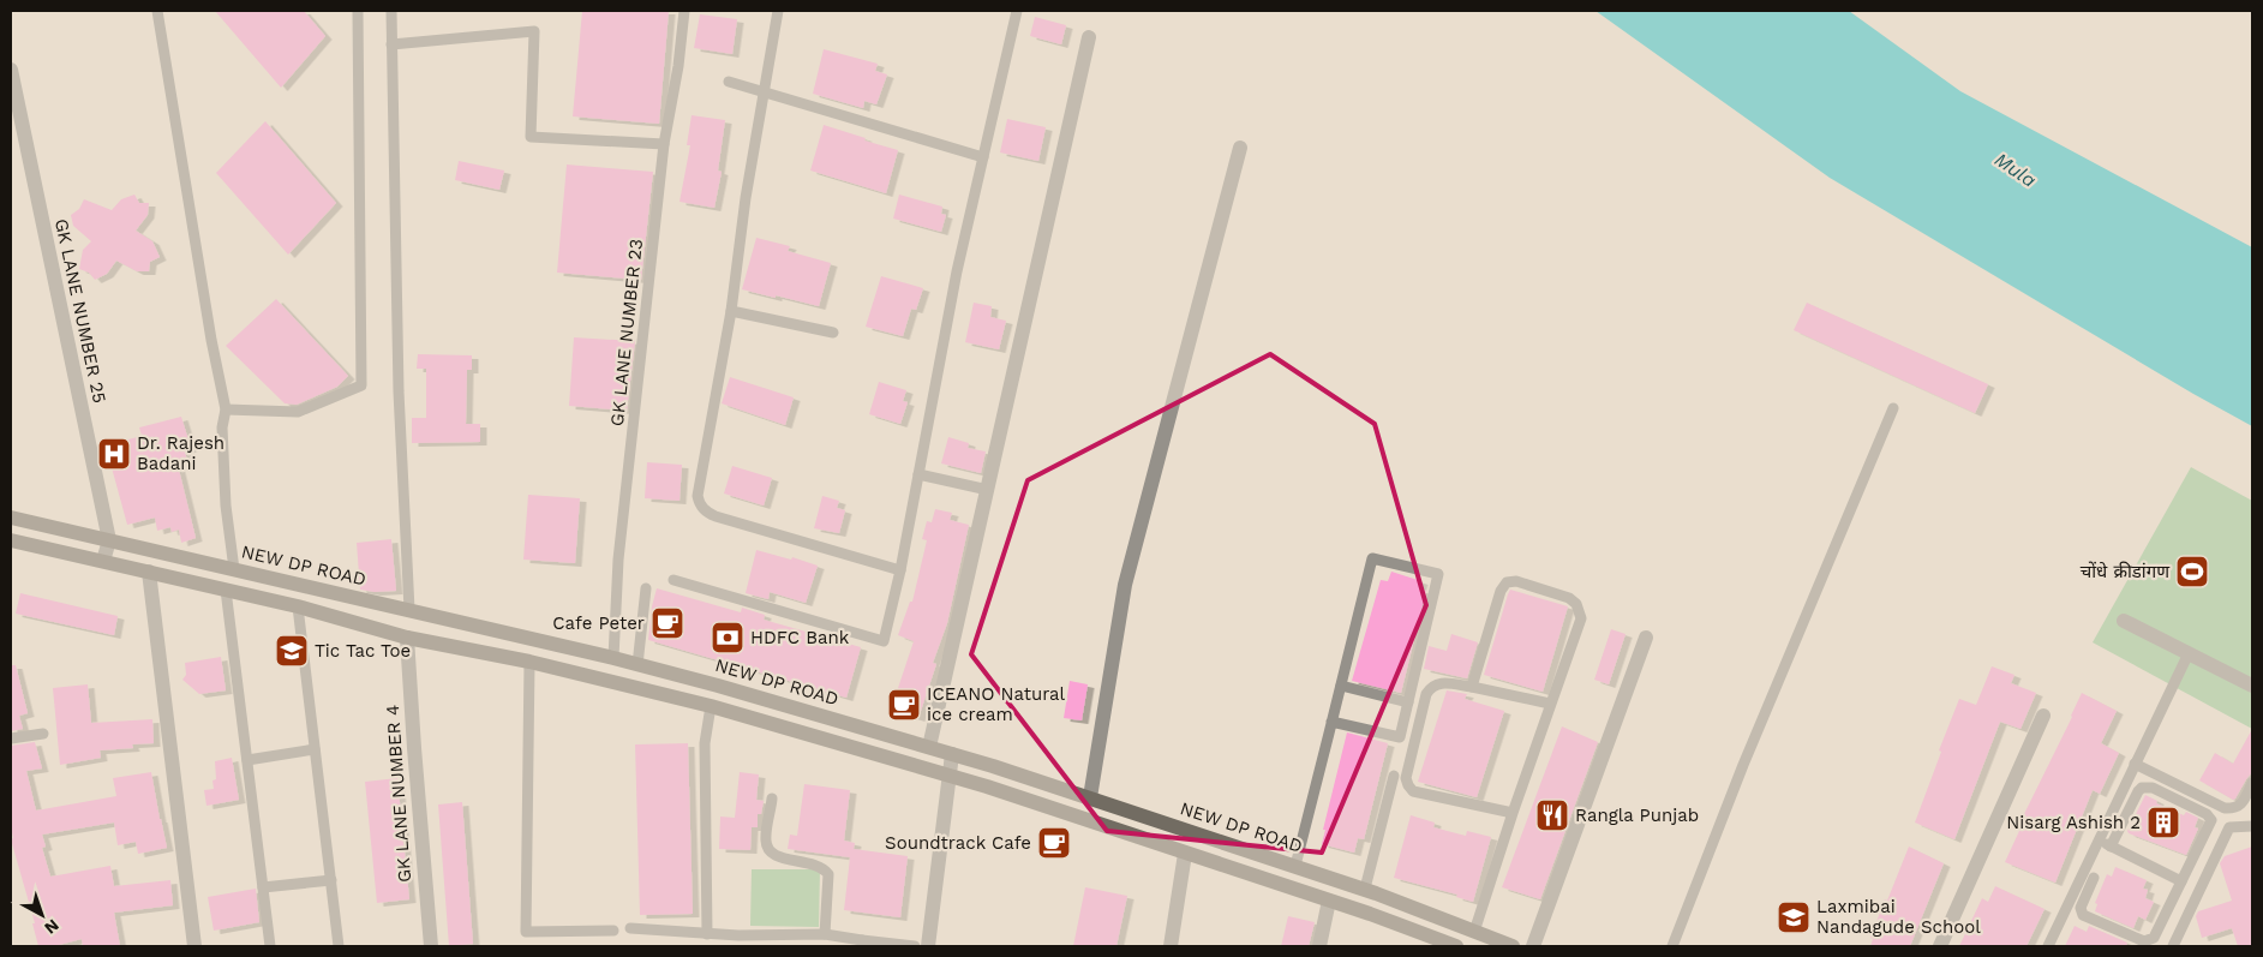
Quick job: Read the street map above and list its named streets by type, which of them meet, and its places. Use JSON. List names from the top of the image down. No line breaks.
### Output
{"streets":{"main road":["NEW DP ROAD"],"street":["GK LANE NUMBER 25","GK LANE NUMBER 4"],"lane":["GK LANE NUMBER 23"]},"crossings":[["GK LANE NUMBER 25","NEW DP ROAD"],["GK LANE NUMBER 23","NEW DP ROAD"]],"water":["Mula"],"places":{"hospital":["Dr. Rajesh Badani"],"sports":["चोंधे क्रीडांगण"],"cafe":["Cafe Peter","ICEANO Natural ice cream","Soundtrack Cafe"],"bank":["HDFC Bank"],"school or university":["Tic Tac Toe","Laxmibai Nandagude School"],"restaurant":["Rangla Punjab"],"building":["Nisarg Ashish 2"]},"north":"bottom right"}
